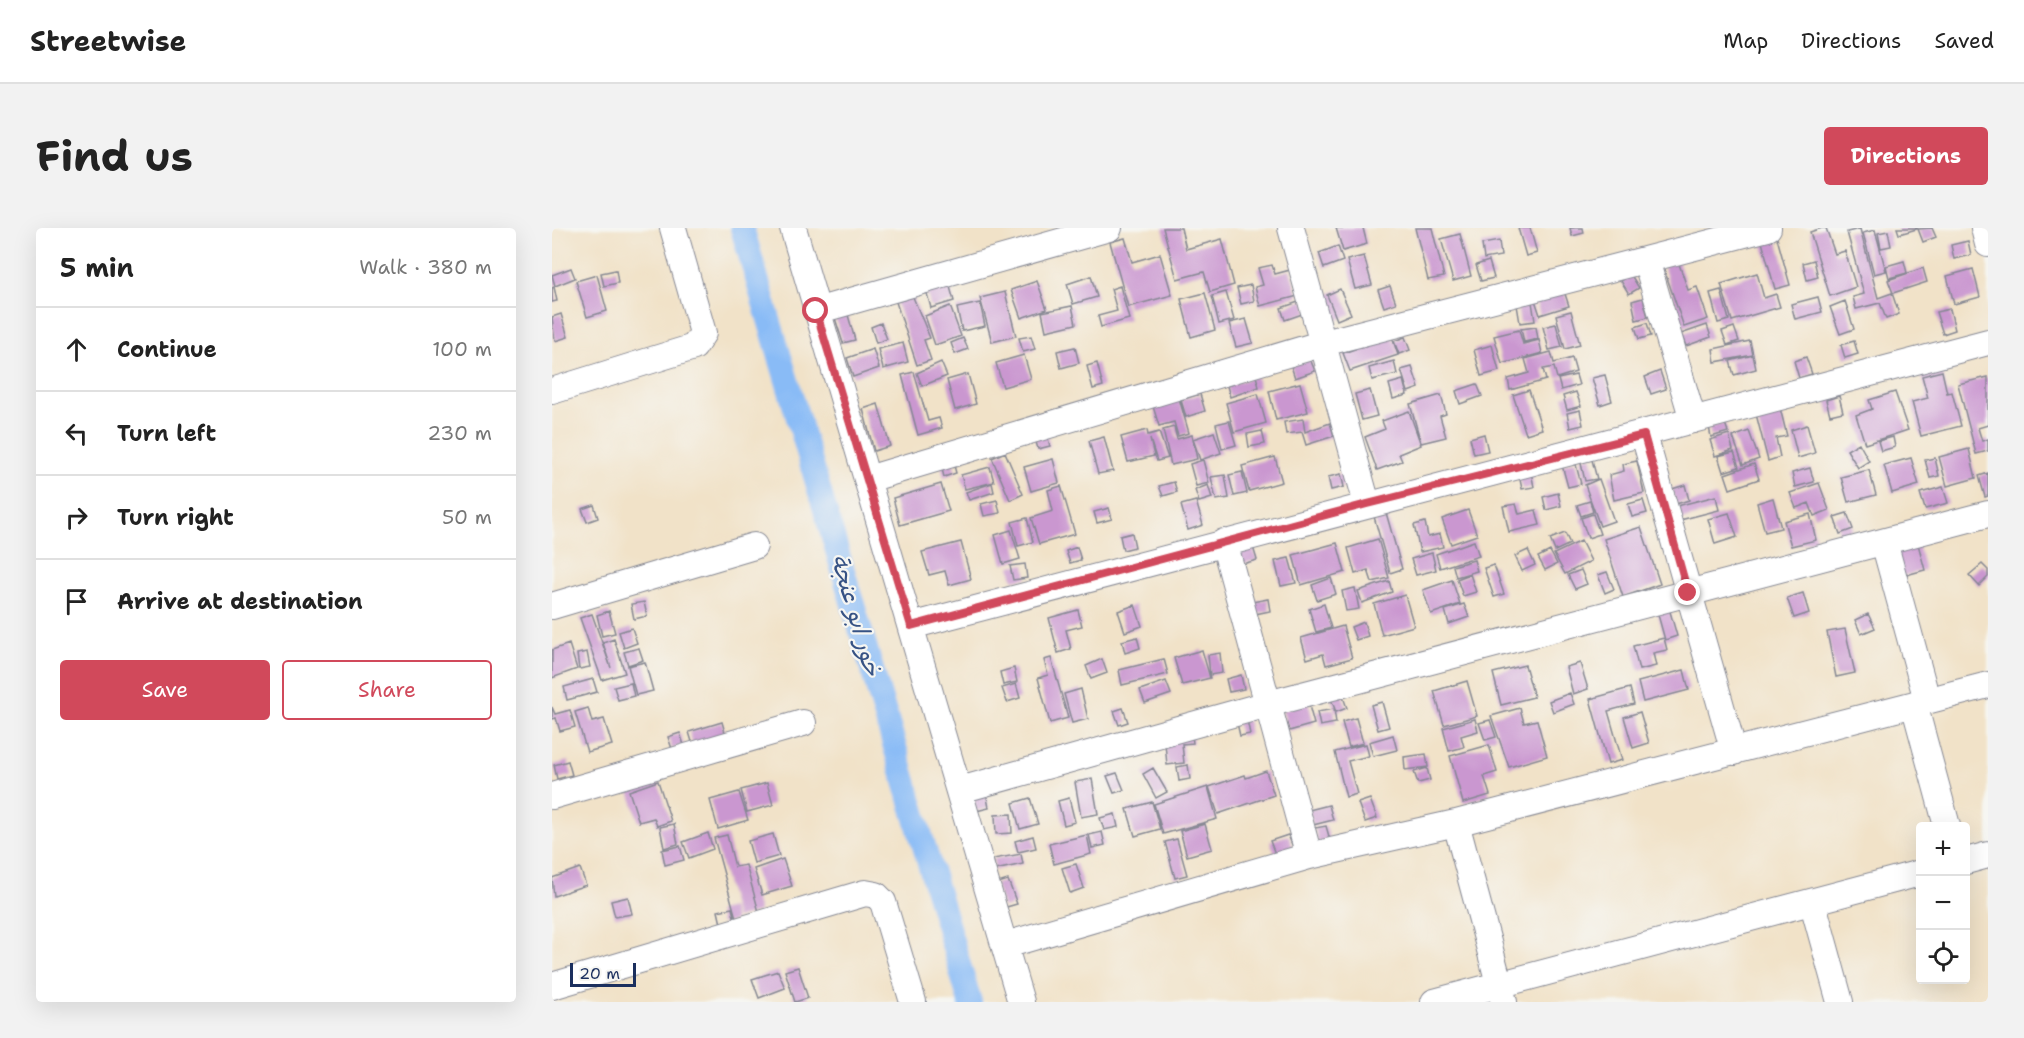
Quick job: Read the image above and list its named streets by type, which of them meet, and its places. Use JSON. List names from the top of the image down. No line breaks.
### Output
{"water":["خور ابو عنجة"],"scale_bar":"20 m","page":{"header":"Streetwise","nav":["Map","Directions","Saved"],"buttons":["Directions",["Save","Share"]],"title":"Find us","heading":["5 min","Walk · 380 m"],"list":[["Continue","100 m"],["Turn left","230 m"],["Turn right","50 m"],"Arrive at destination"],"map_buttons":["+","−"],"scale":"20 m"}}
